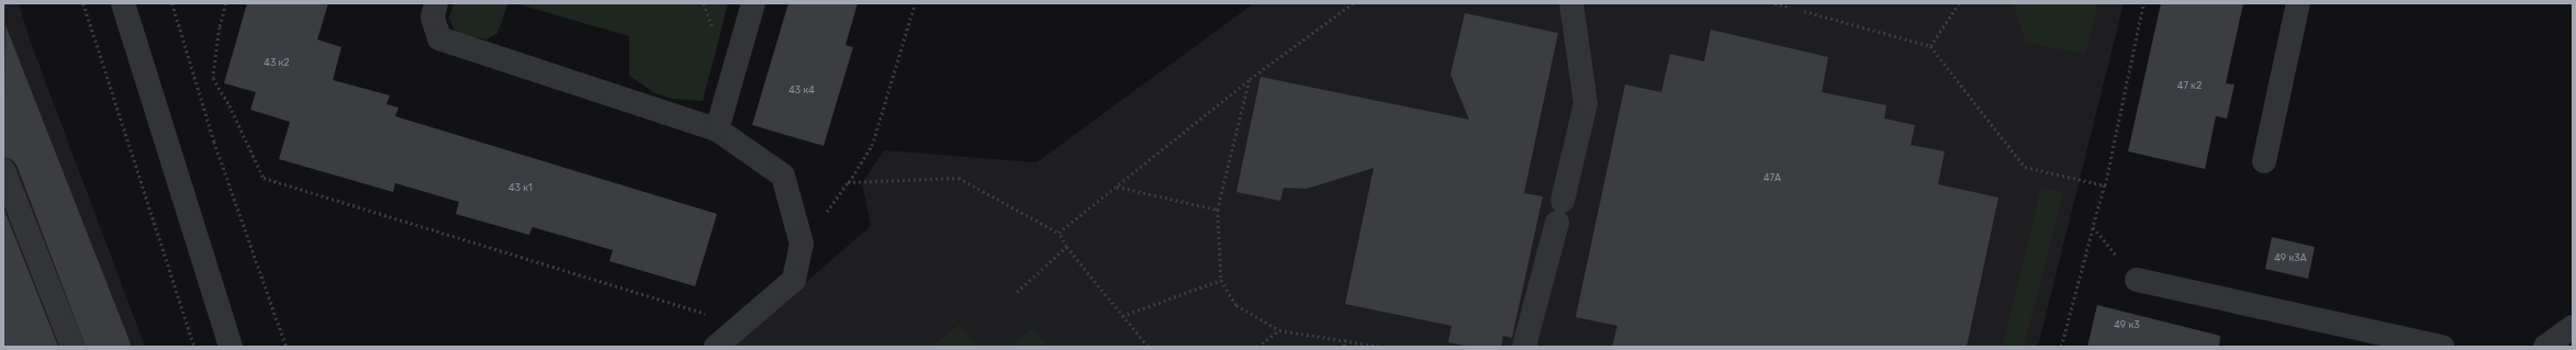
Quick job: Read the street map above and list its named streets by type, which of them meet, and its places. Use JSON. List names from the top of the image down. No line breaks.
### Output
{"house_numbers":["43 к2","47 к2","43 к4","47А","43 к1","49 к3А","49 к3"]}
